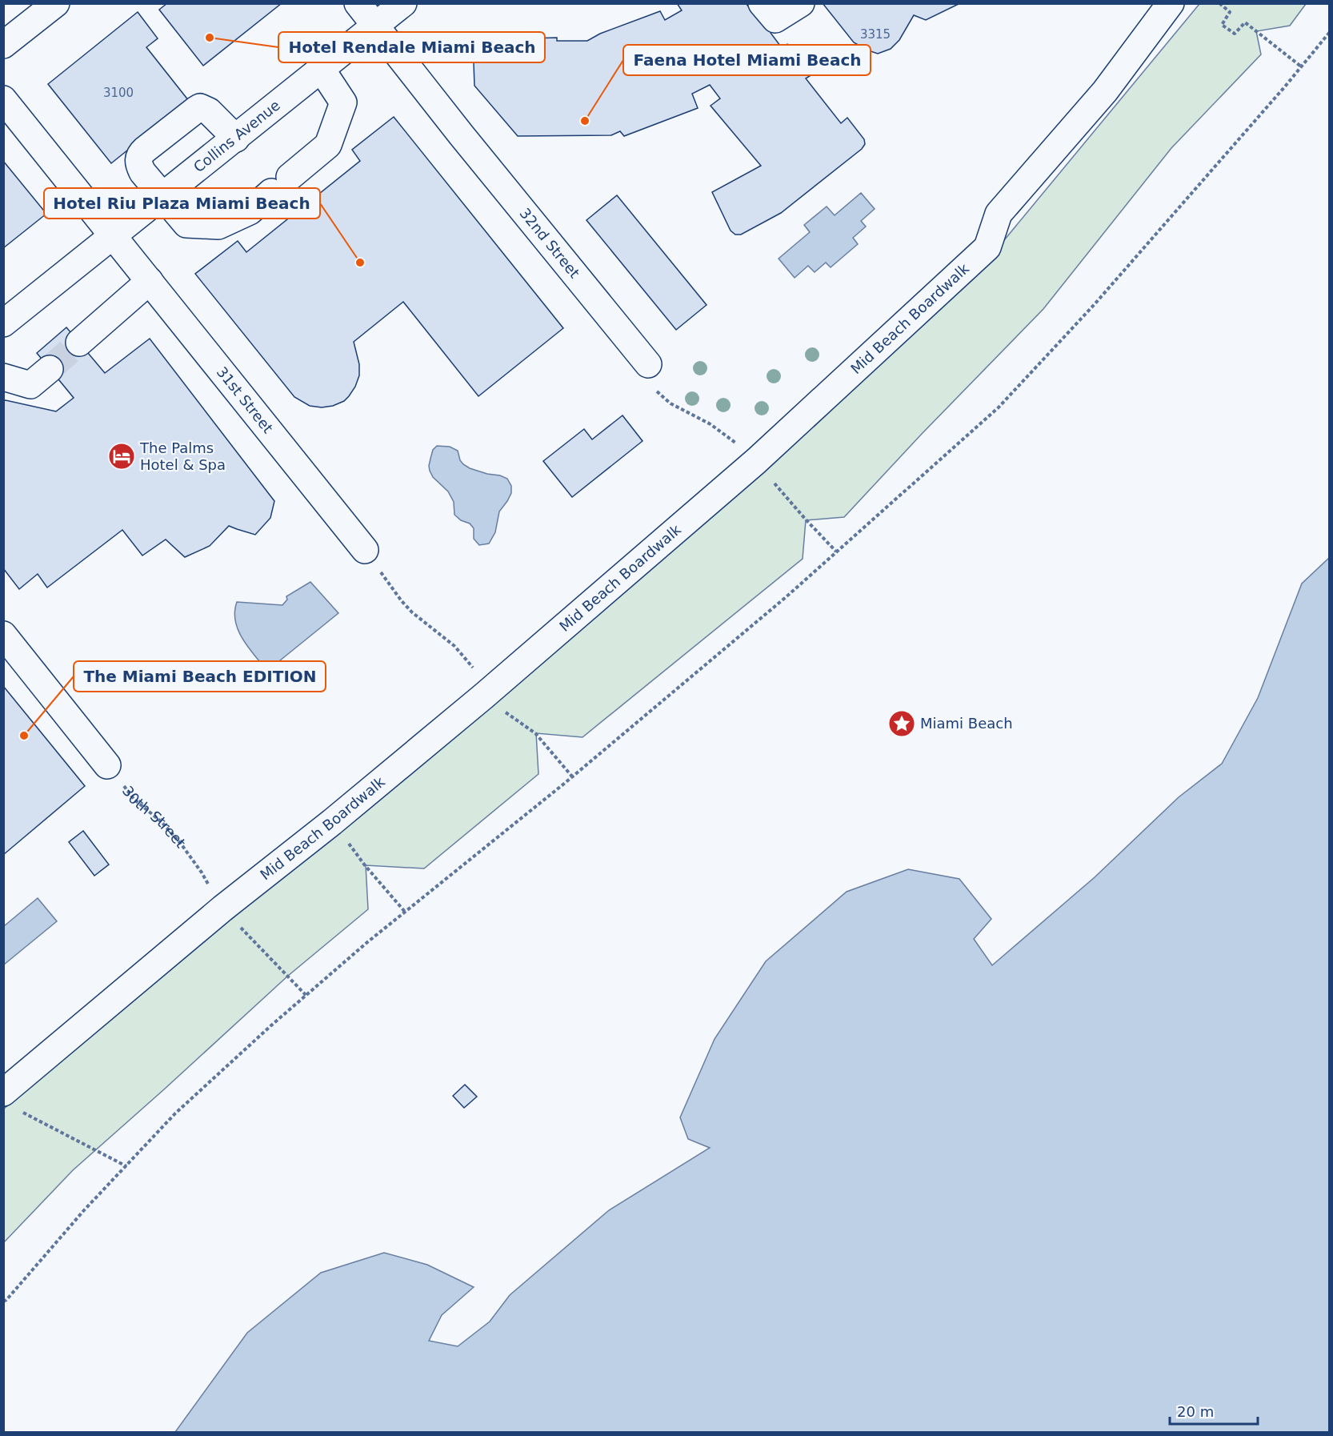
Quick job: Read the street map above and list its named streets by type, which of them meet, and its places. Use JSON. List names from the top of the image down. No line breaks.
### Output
{"streets":{"street":["Collins Avenue","32nd Street","Mid Beach Boardwalk","31st Street"],"path":["30th Street"]},"crossings":[["Collins Avenue","32nd Street"],["Collins Avenue","31st Street"],["Mid Beach Boardwalk","30th Street"]],"places":{"other":["Hotel Rendale Miami Beach","Faena Hotel Miami Beach","Hotel Riu Plaza Miami Beach","The Miami Beach EDITION"],"hotel":["The Palms Hotel & Spa"],"place":["Miami Beach"]},"house_numbers":["3315","3100"],"scale_bar":"20 m"}
